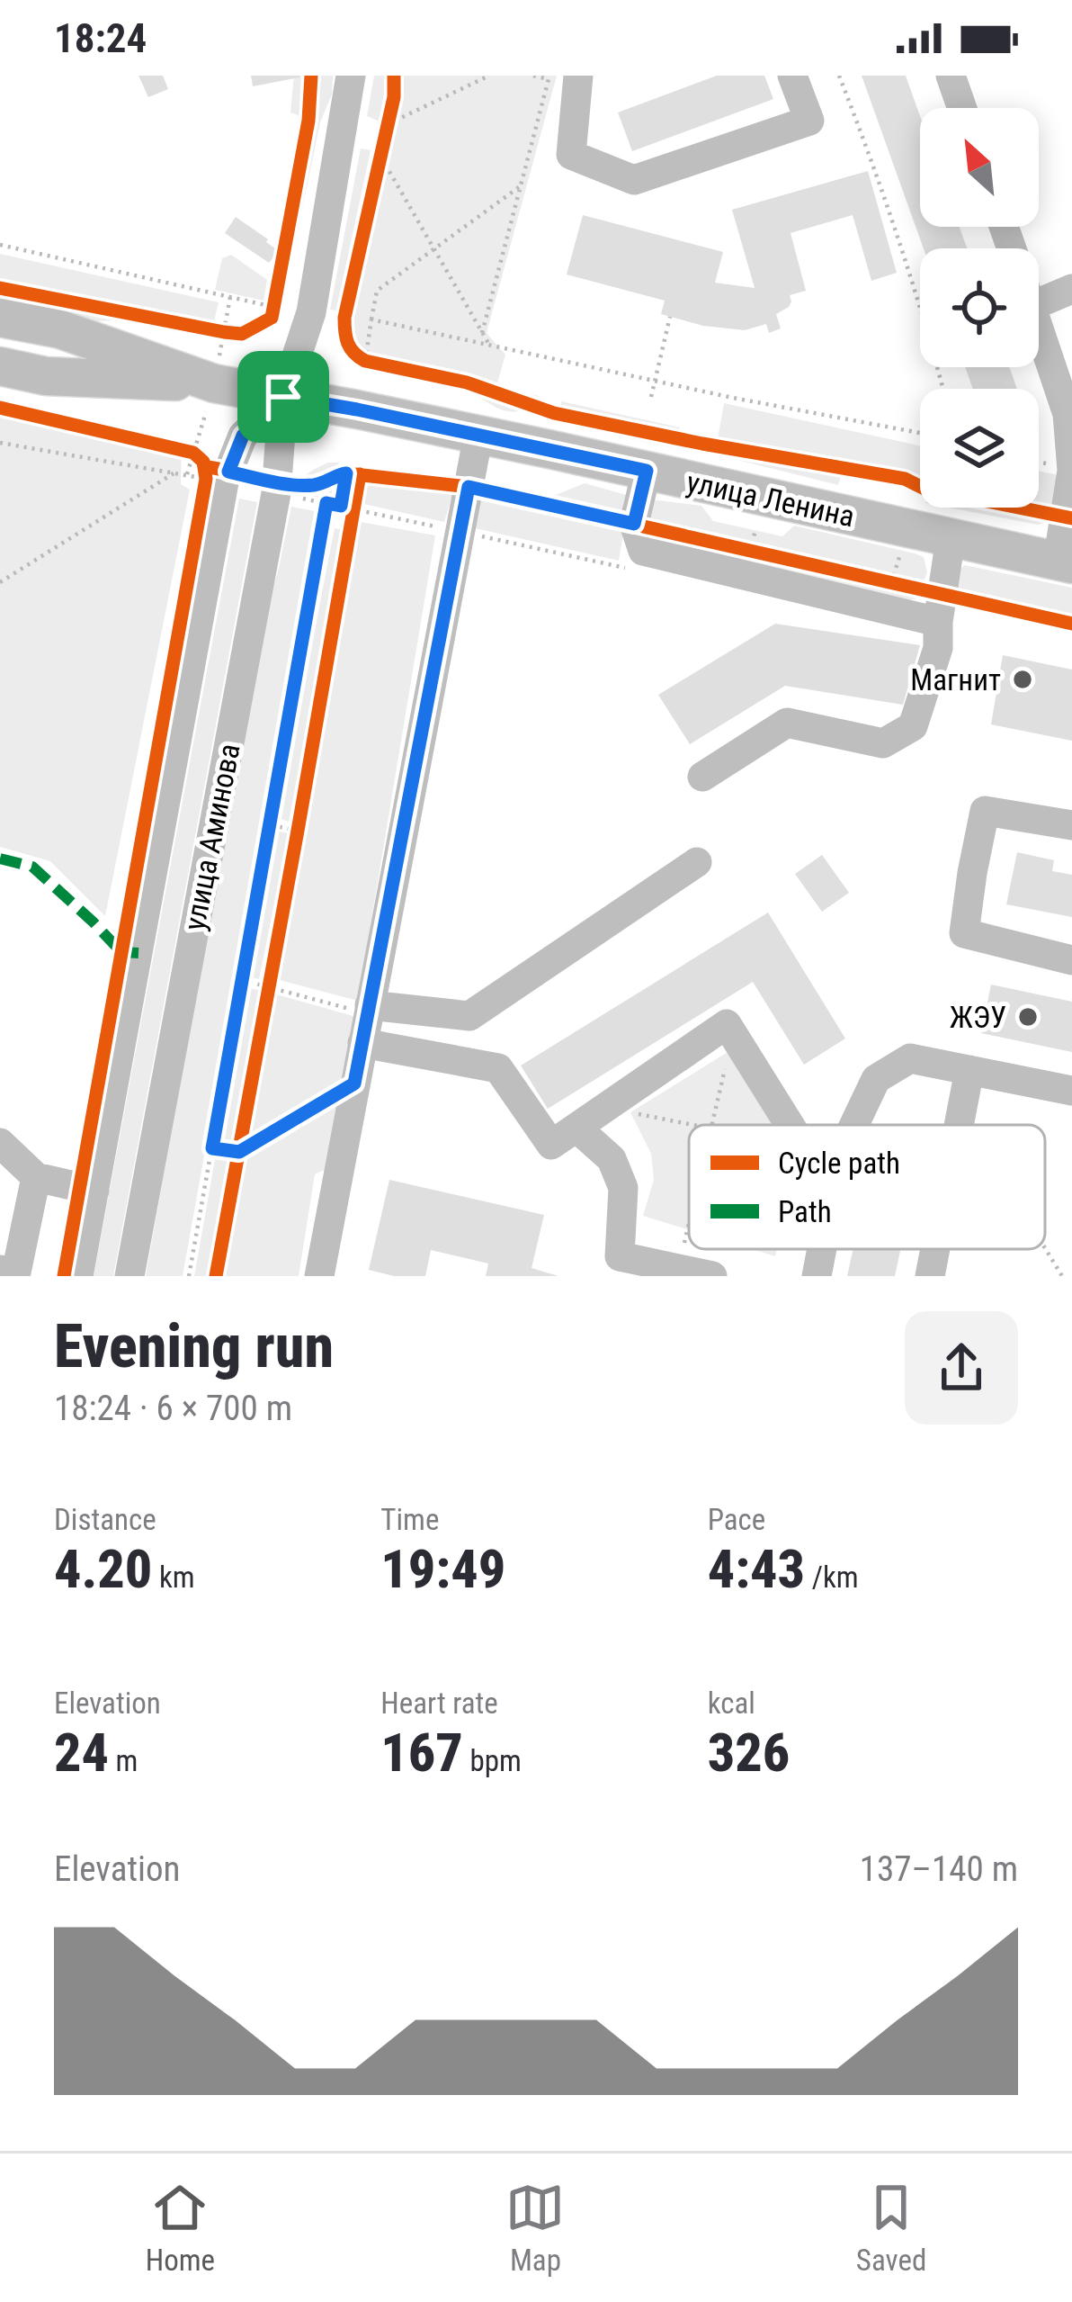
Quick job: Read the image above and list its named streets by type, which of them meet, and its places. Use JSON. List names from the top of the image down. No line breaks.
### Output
{"streets":{"main road":["улица Ленина"],"street":["улица Аминова"]},"crossings":[["улица Ленина","улица Аминова"]],"places":["Магнит","ЖЭУ"],"legend":["Cycle path","Path"],"north":"top left","page":{"status":"18:24","heading":["Evening run","18:24 · 6 × 700 m"],"stats":[["Distance","4.20 km"],["Time","19:49"],["Pace","4:43 /km"],["Elevation","24 m"],["Heart rate","167 bpm"],["kcal","326"]],"chart":["Elevation","137–140 m"],"tabs":["Home","Map","Saved"]}}
